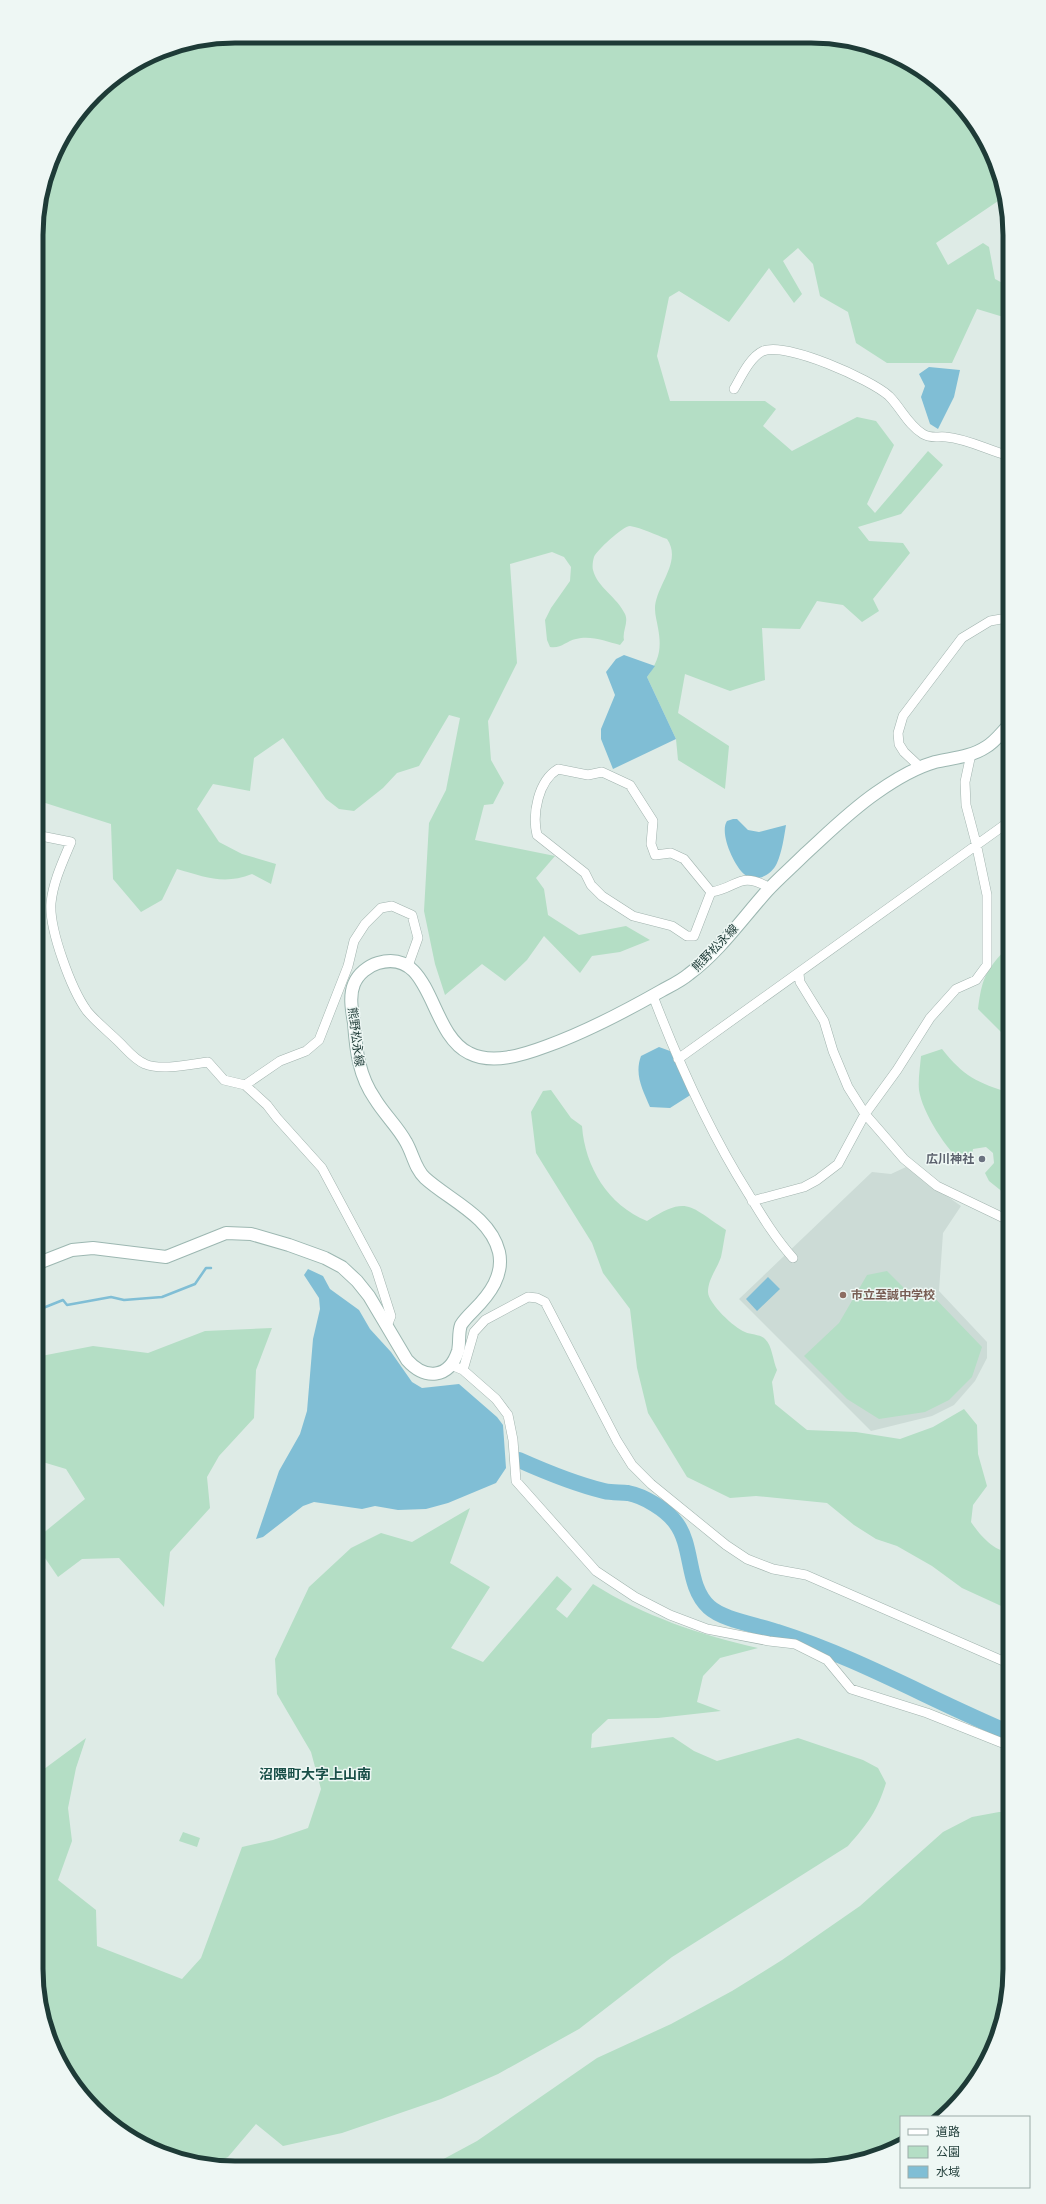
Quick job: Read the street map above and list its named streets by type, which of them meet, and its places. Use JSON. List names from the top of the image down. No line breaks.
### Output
{"streets":{"main road":["熊野松永線"]},"districts":["沼隈町大字上山南"],"places":["広川神社","市立至誠中学校"],"legend":["道路","公園","水域"]}
